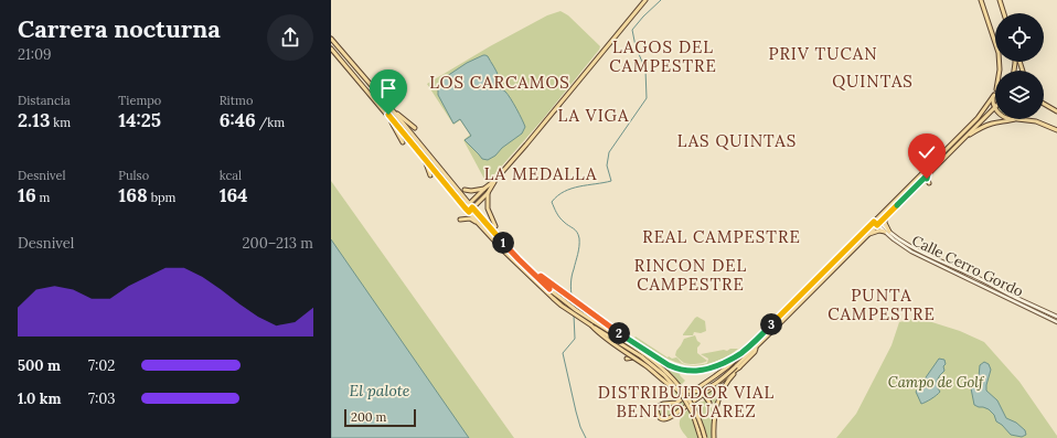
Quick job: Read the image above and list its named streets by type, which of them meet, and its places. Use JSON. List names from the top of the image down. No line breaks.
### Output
{"streets":{"main road":["Calle Cerro Gordo"]},"districts":["LAGOS DEL CAMPESTRE","PRIV TUCAN","QUINTAS","LOS CARCAMOS","LA VIGA","LAS QUINTAS","LA MEDALLA","REAL CAMPESTRE","RINCON DEL CAMPESTRE","PUNTA CAMPESTRE","DISTRIBUIDOR VIAL BENITO JUAREZ"],"water":["El palote"],"parks":["Campo de Golf"],"scale_bar":"200 m","page":{"heading":["Carrera nocturna","21:09"],"stats":[["Distancia","2.13 km"],["Tiempo","14:25"],["Ritmo","6:46 /km"],["Desnivel","16 m"],["Pulso","168 bpm"],["kcal","164"]],"chart":["Desnivel","200–213 m"],"pins":["1","3","2"],"list":[{"name":"500 m","note":"7:02"},{"name":"1.0 km","note":"7:03"}],"scale":"200 m"}}
